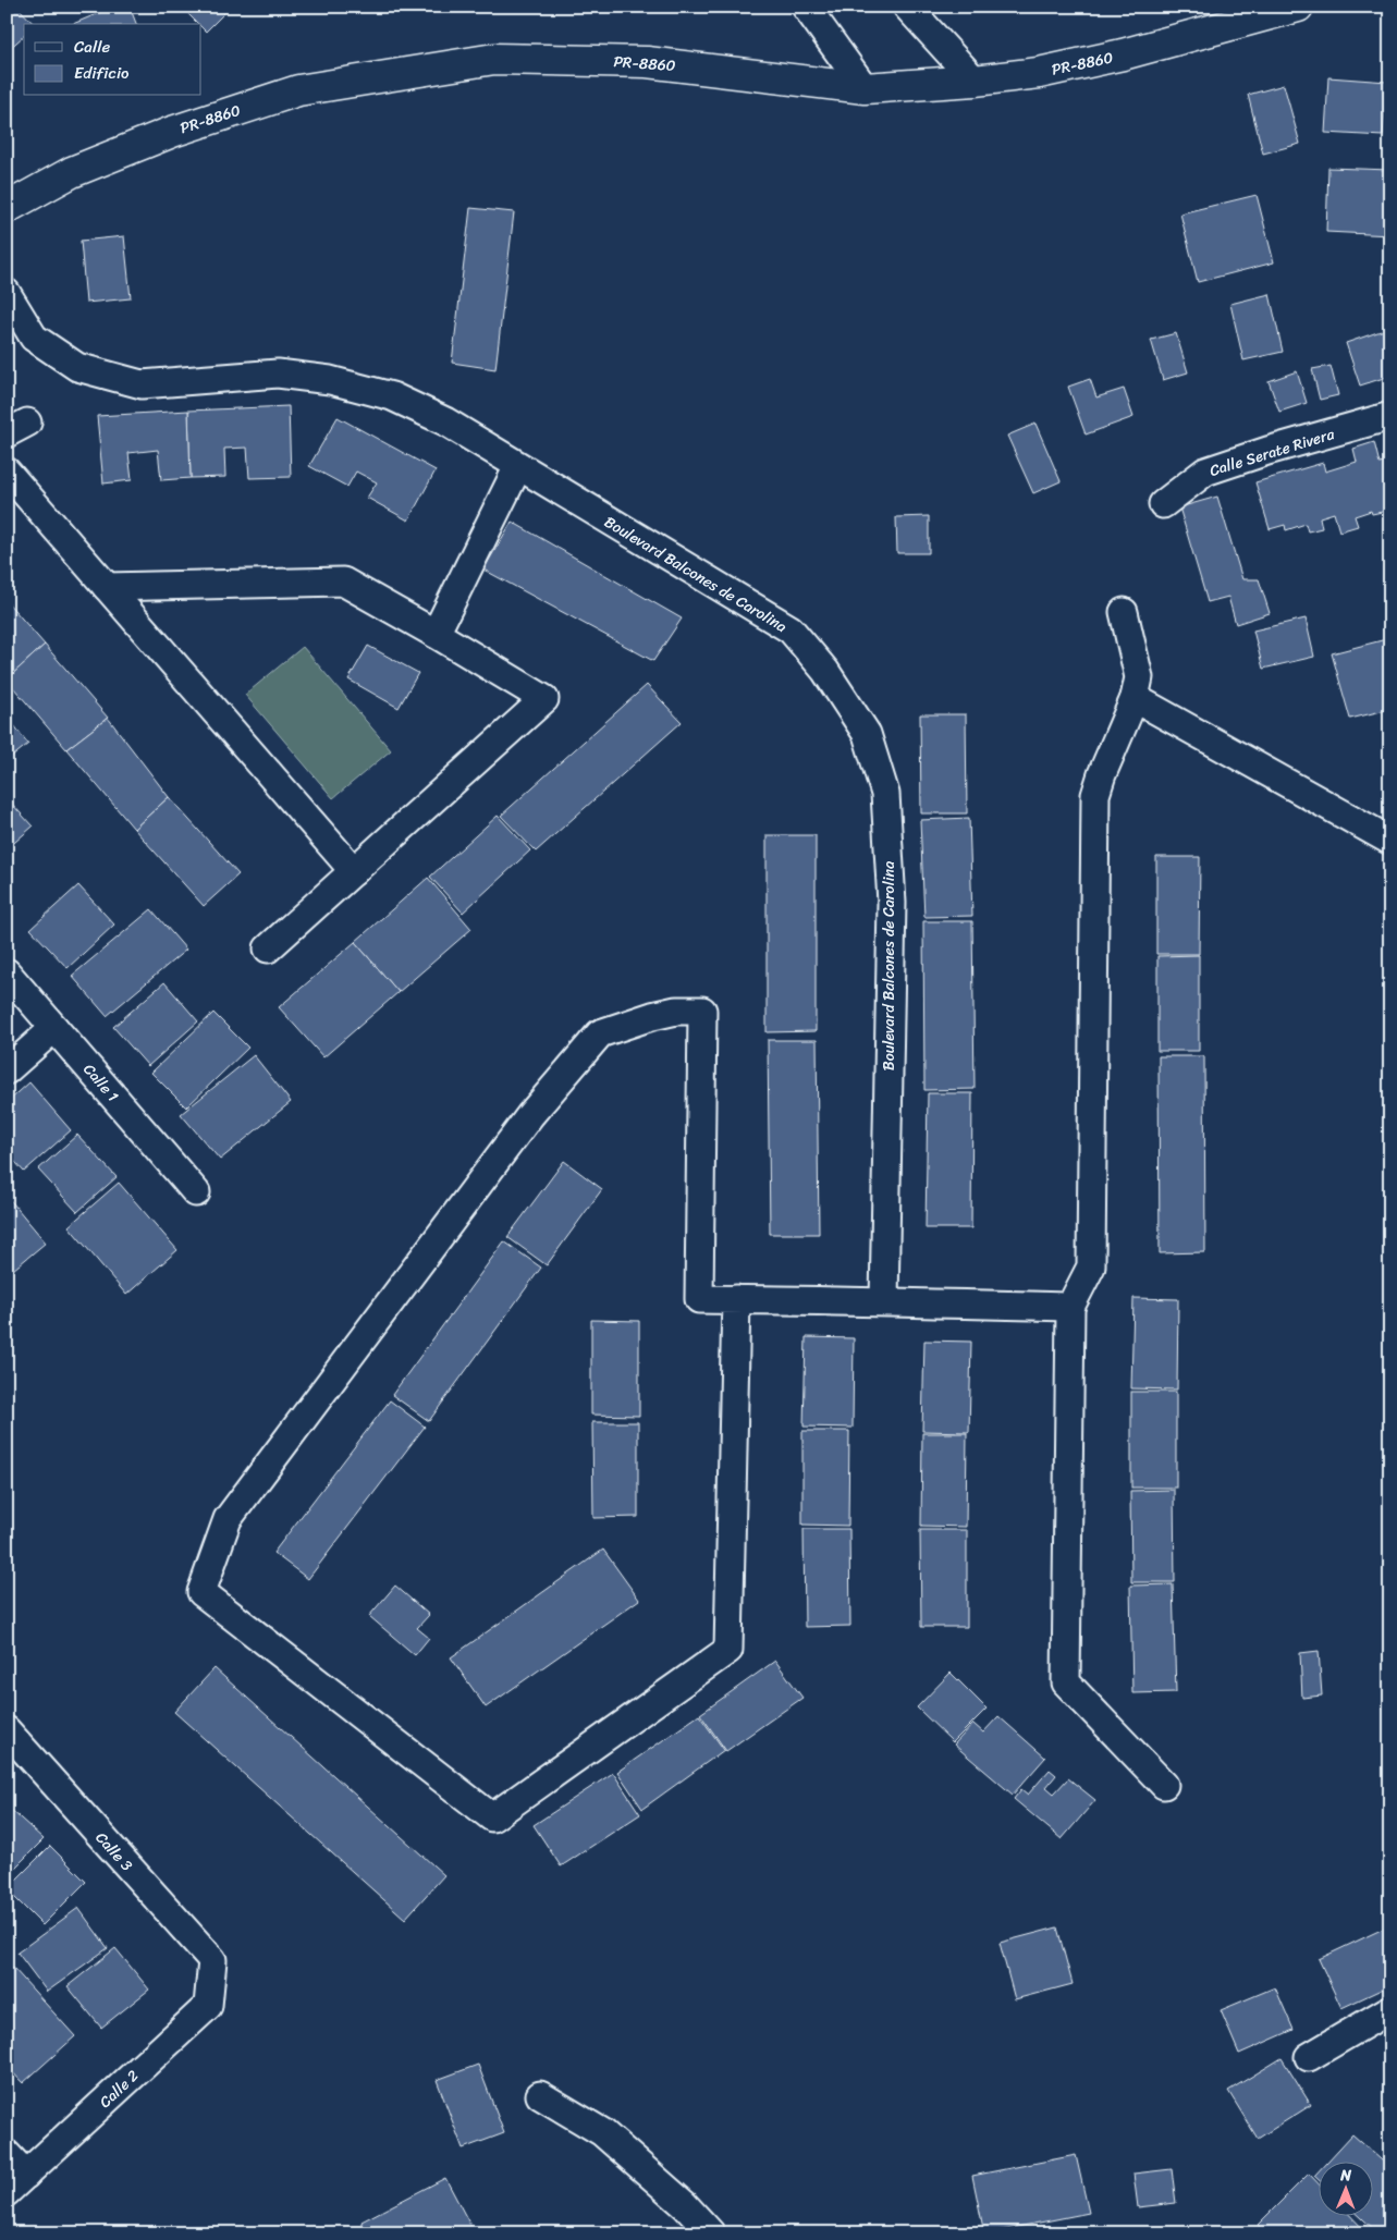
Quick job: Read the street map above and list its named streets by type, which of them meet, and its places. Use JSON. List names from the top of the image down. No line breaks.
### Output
{"streets":{"street":["PR-8860","Calle Serate Rivera","Boulevard Balcones de Carolina","Calle 1","Calle 3","Calle 2"]},"crossings":[["Calle 3","Calle 2"]],"legend":["Calle","Edificio"],"north":"top"}
